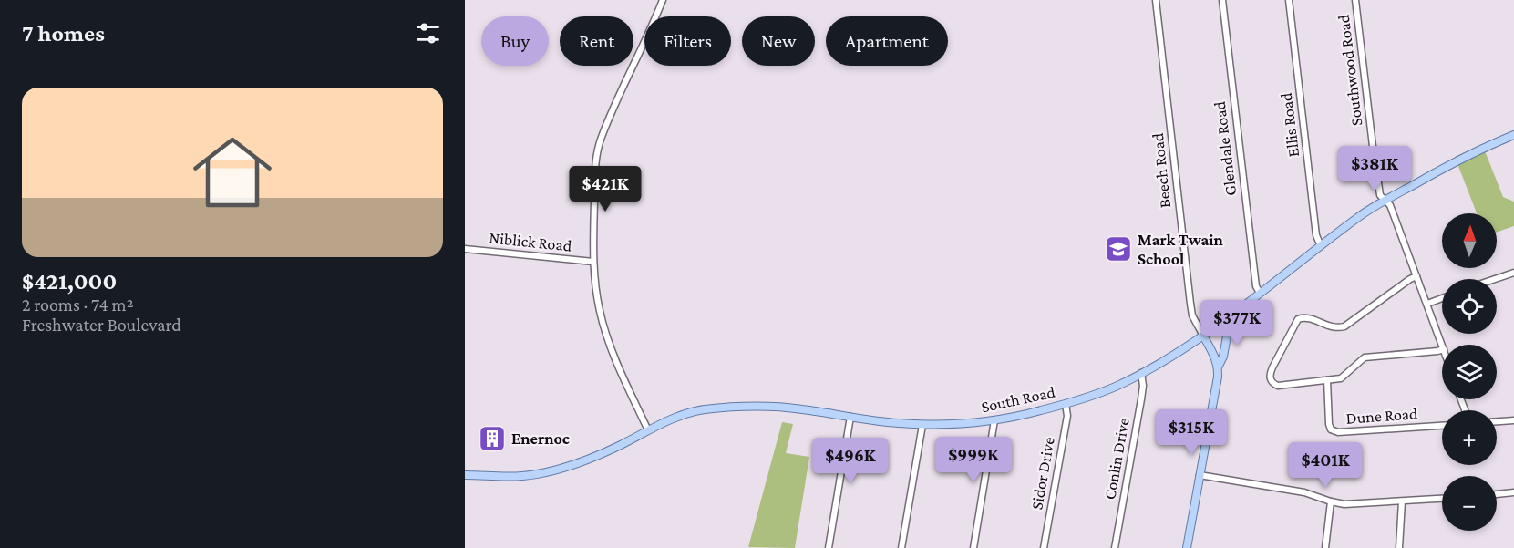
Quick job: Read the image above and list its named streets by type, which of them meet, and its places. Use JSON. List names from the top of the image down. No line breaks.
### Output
{"streets":{"main road":["South Road"],"street":["Southwood Road","Ellis Road","Glendale Road","Beech Road","Niblick Road","Dune Road","Conlin Drive","Sidor Drive"]},"crossings":[["Southwood Road","South Road"],["Ellis Road","South Road"],["Glendale Road","South Road"],["Beech Road","South Road"],["South Road","Conlin Drive"],["South Road","Sidor Drive"]],"places":{"school or university":["Mark Twain School"],"building":["Enernoc"]},"north":"top","page":{"heading":"7 homes","chip":["Buy","Rent","Filters","New","Apartment"],"list":[{"name":"$421,000","note":"2 rooms · 74 m² · Freshwater Boulevard"}],"price":["$381K","$421K","$377K","$315K","$999K","$496K","$401K"],"map_buttons":["+","−"]}}
